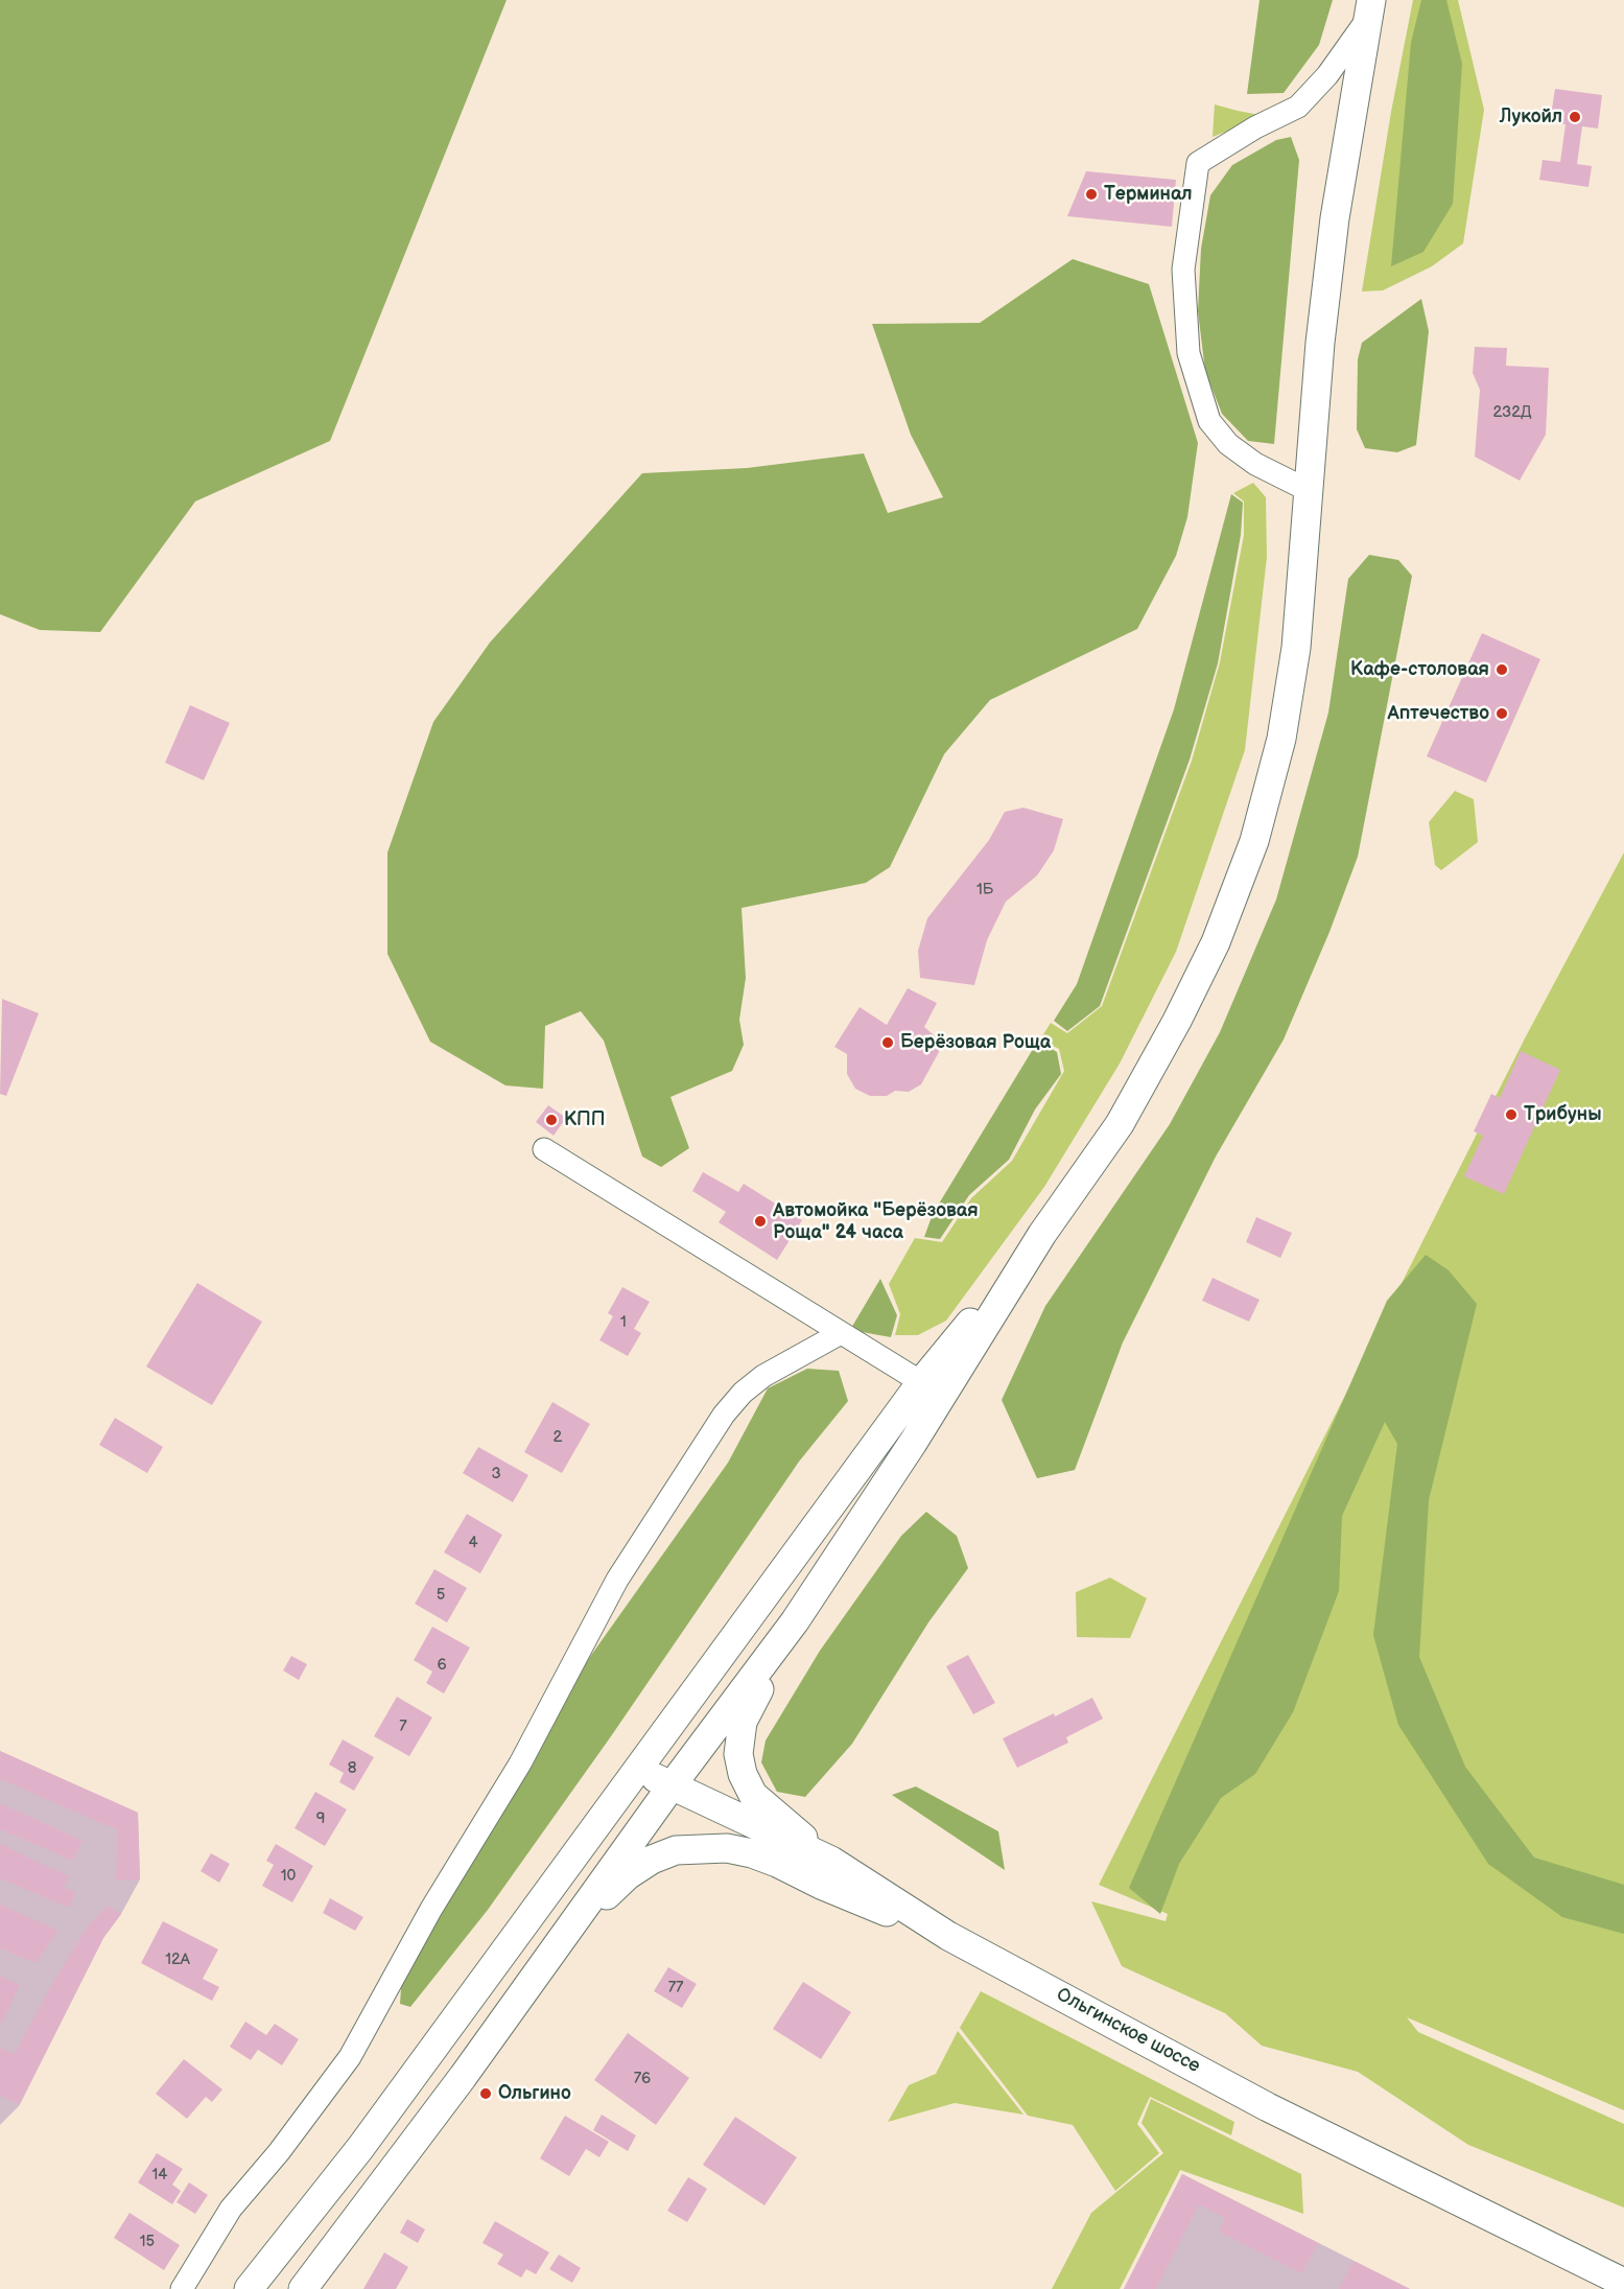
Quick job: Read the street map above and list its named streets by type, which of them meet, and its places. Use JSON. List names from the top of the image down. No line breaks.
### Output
{"streets":{"main road":["Ольгинское шоссе"]},"places":["Лукойл","Терминал","Кафе-столовая","Аптечество","Берёзовая Роща","Трибуны","КПП","Автомойка \"Берёзовая Роща\" 24 часа","Ольгино"],"house_numbers":["232Д","1Б","1","2","3","4","5","6","7","8","9","10","12А","77","76","14","15"]}
